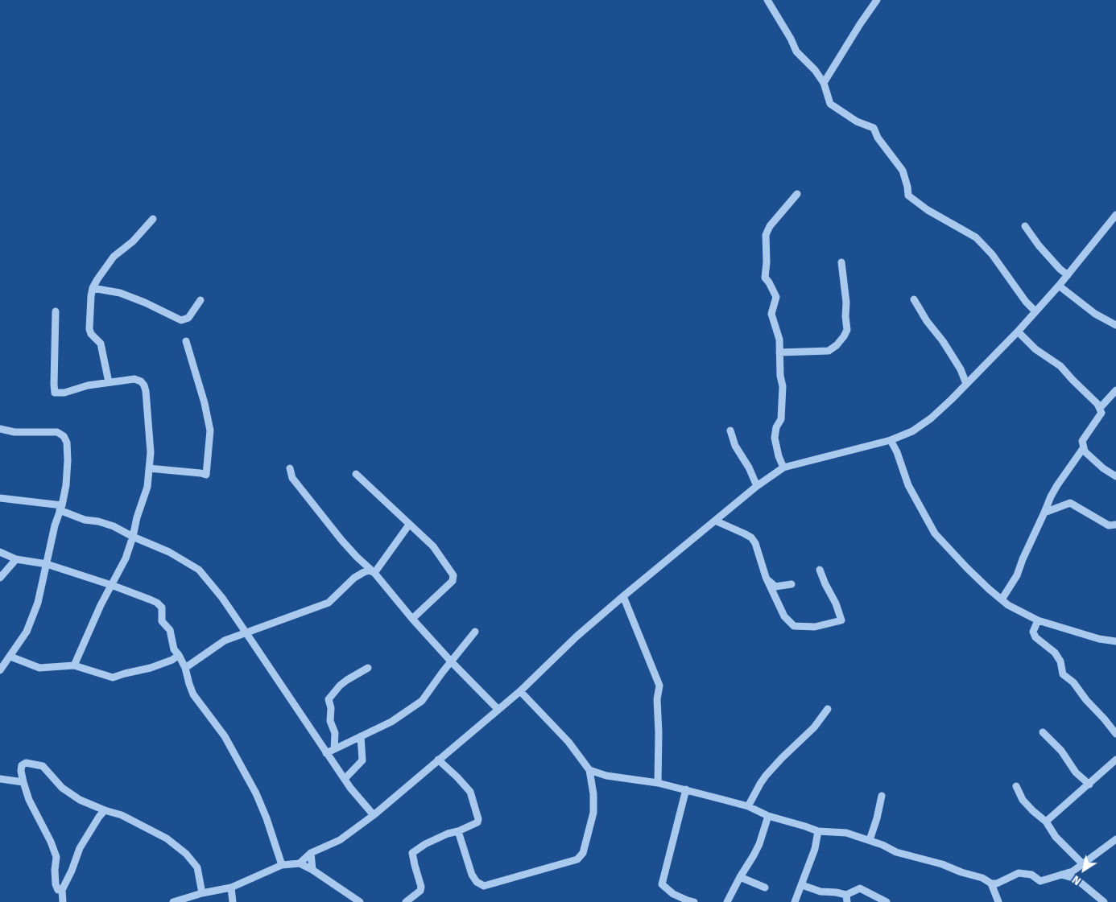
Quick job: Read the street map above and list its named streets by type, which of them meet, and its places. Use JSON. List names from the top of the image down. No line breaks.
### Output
{"north":"bottom left"}
